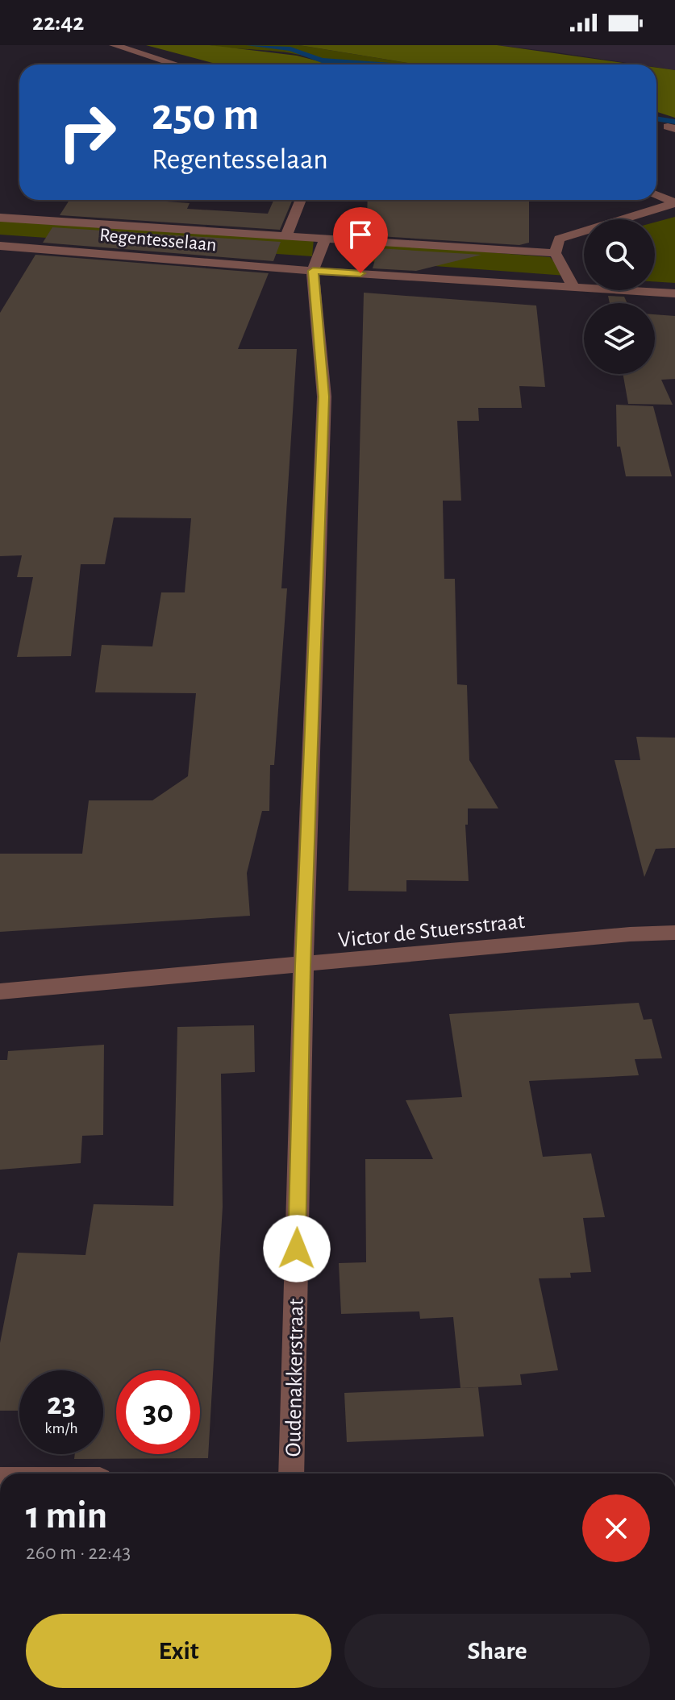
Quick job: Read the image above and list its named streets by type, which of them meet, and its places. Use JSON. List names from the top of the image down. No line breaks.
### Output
{"streets":{"street":["Regentesselaan","Victor de Stuersstraat","Oudenakkerstraat"]},"crossings":[["Regentesselaan","Oudenakkerstraat"],["Victor de Stuersstraat","Oudenakkerstraat"]],"page":{"status":"22:42","turn":["250 m","Regentesselaan"],"speed":"23 km/h","limit":"30","heading":["1 min","260 m · 22:43"],"buttons":["Exit","Share"]}}
